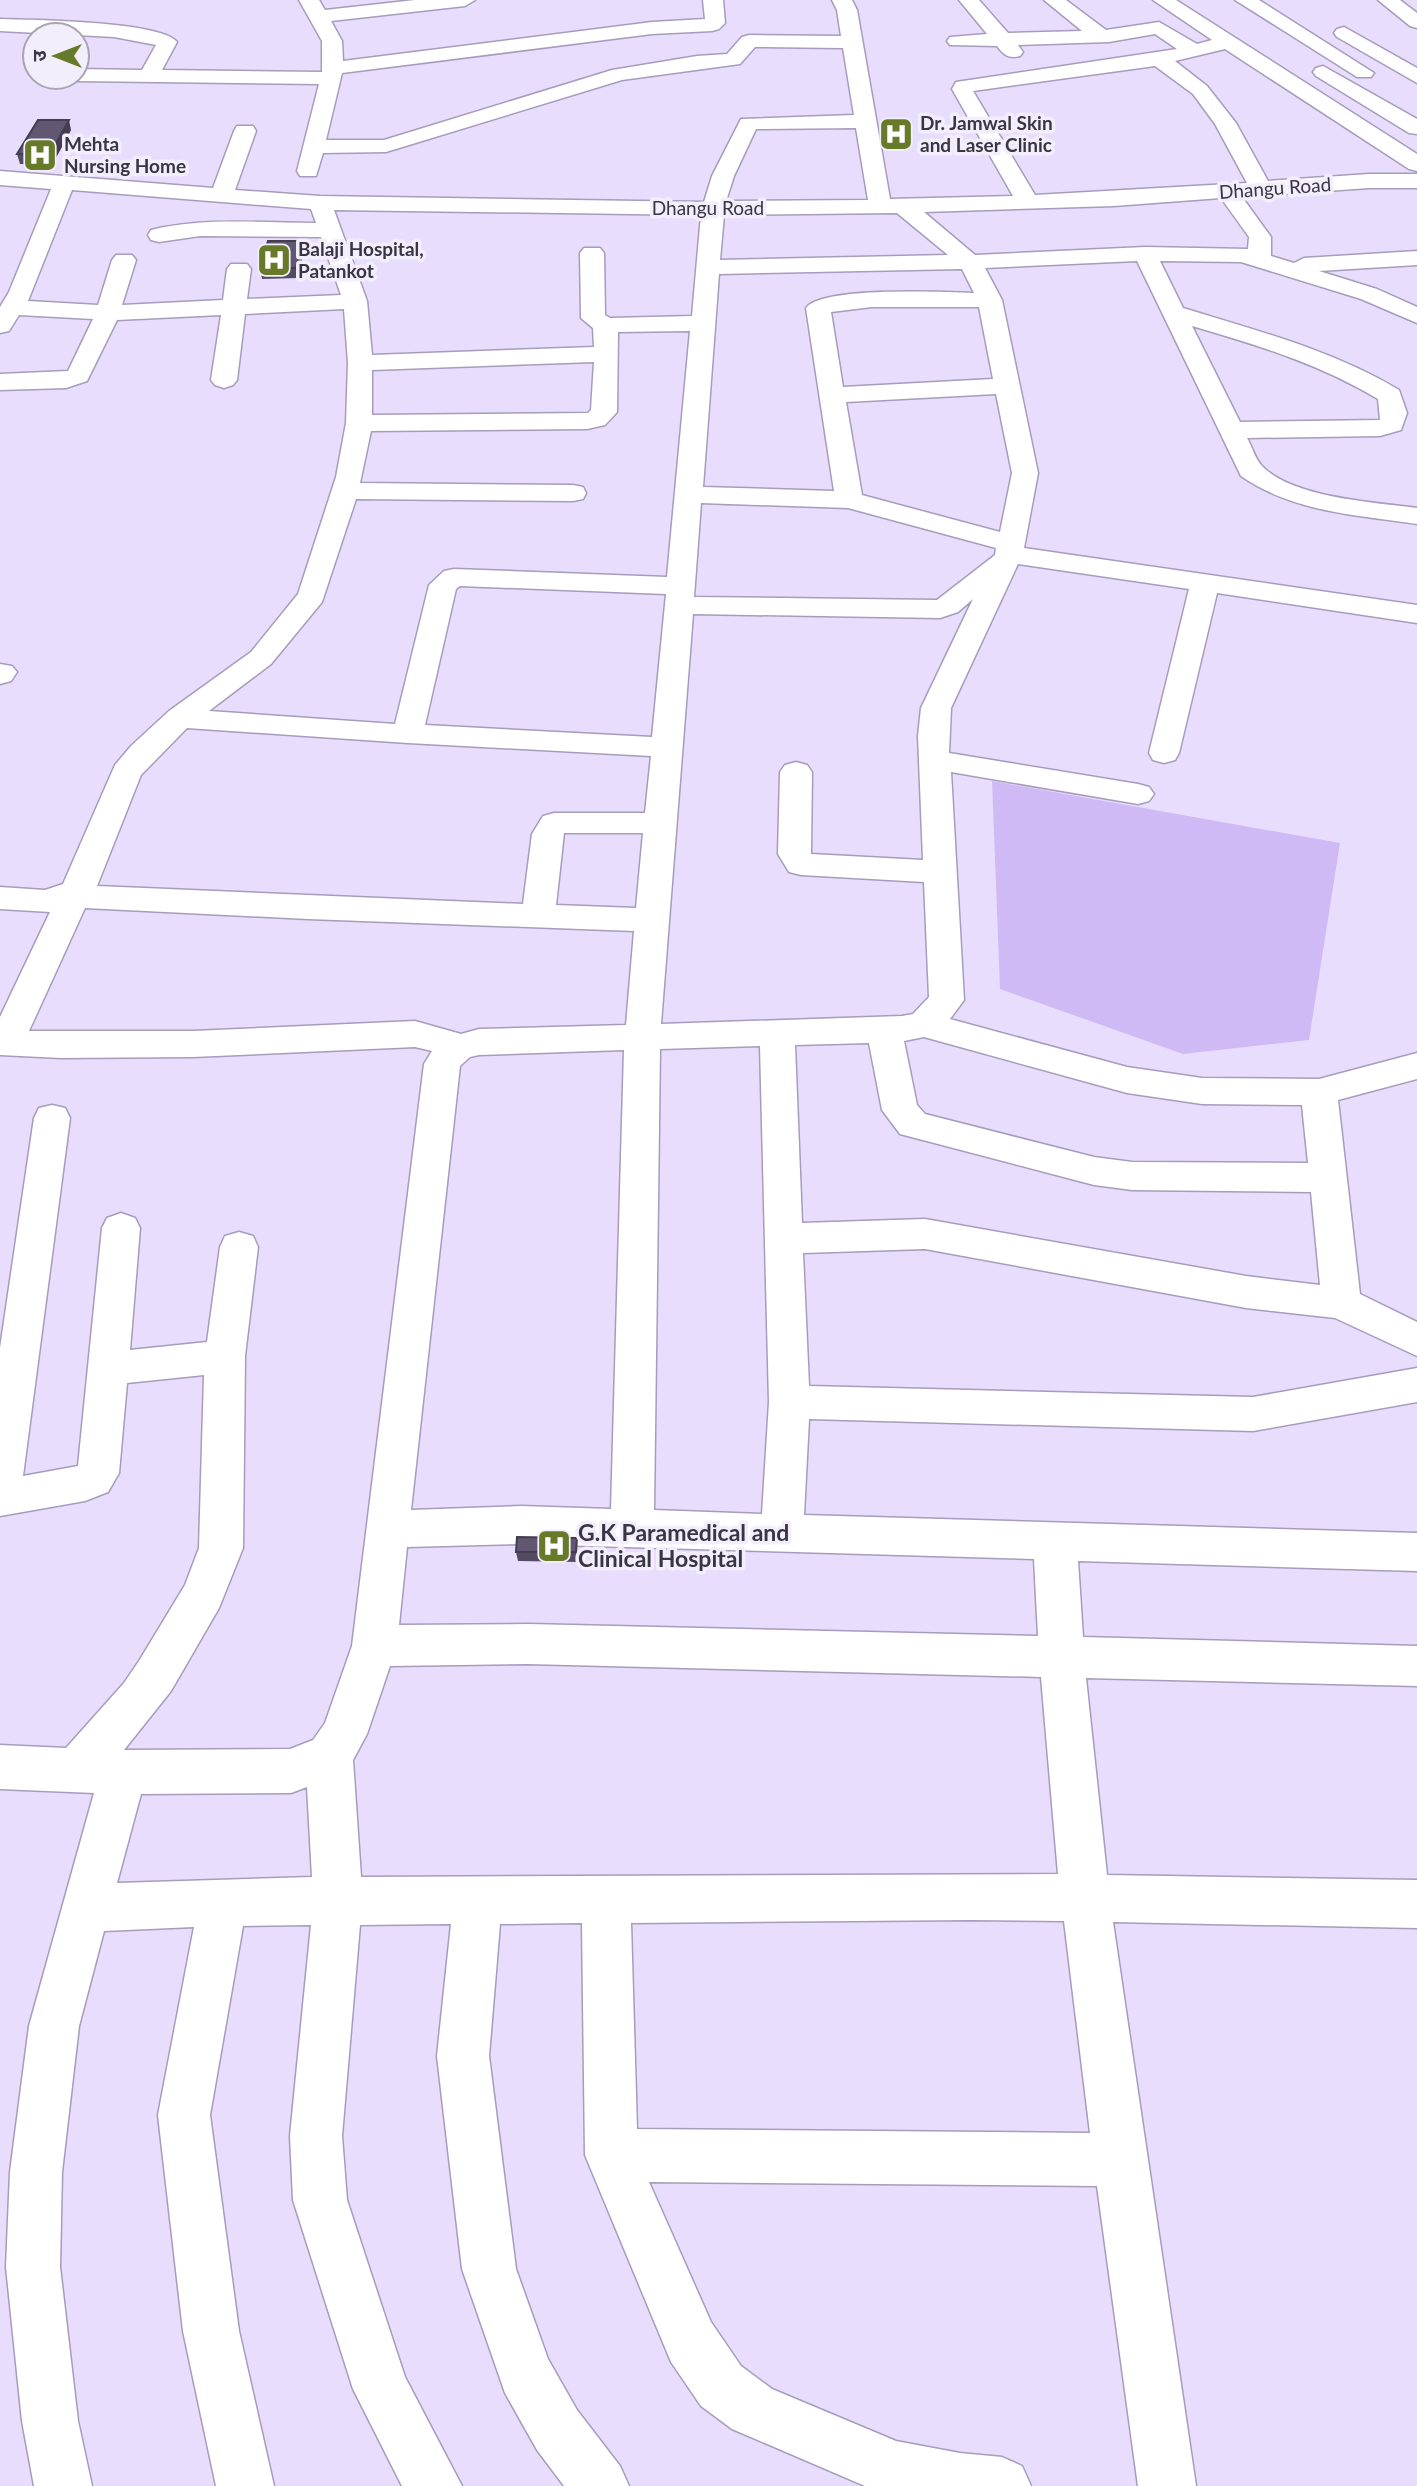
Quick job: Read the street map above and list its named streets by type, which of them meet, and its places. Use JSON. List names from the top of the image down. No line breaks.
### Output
{"streets":{"street":["Dhangu Road"]},"places":{"hospital":["Dr. Jamwal Skin and Laser Clinic","Mehta Nursing Home","Balaji Hospital, Patankot","G.K Paramedical and Clinical Hospital"]},"north":"left"}
